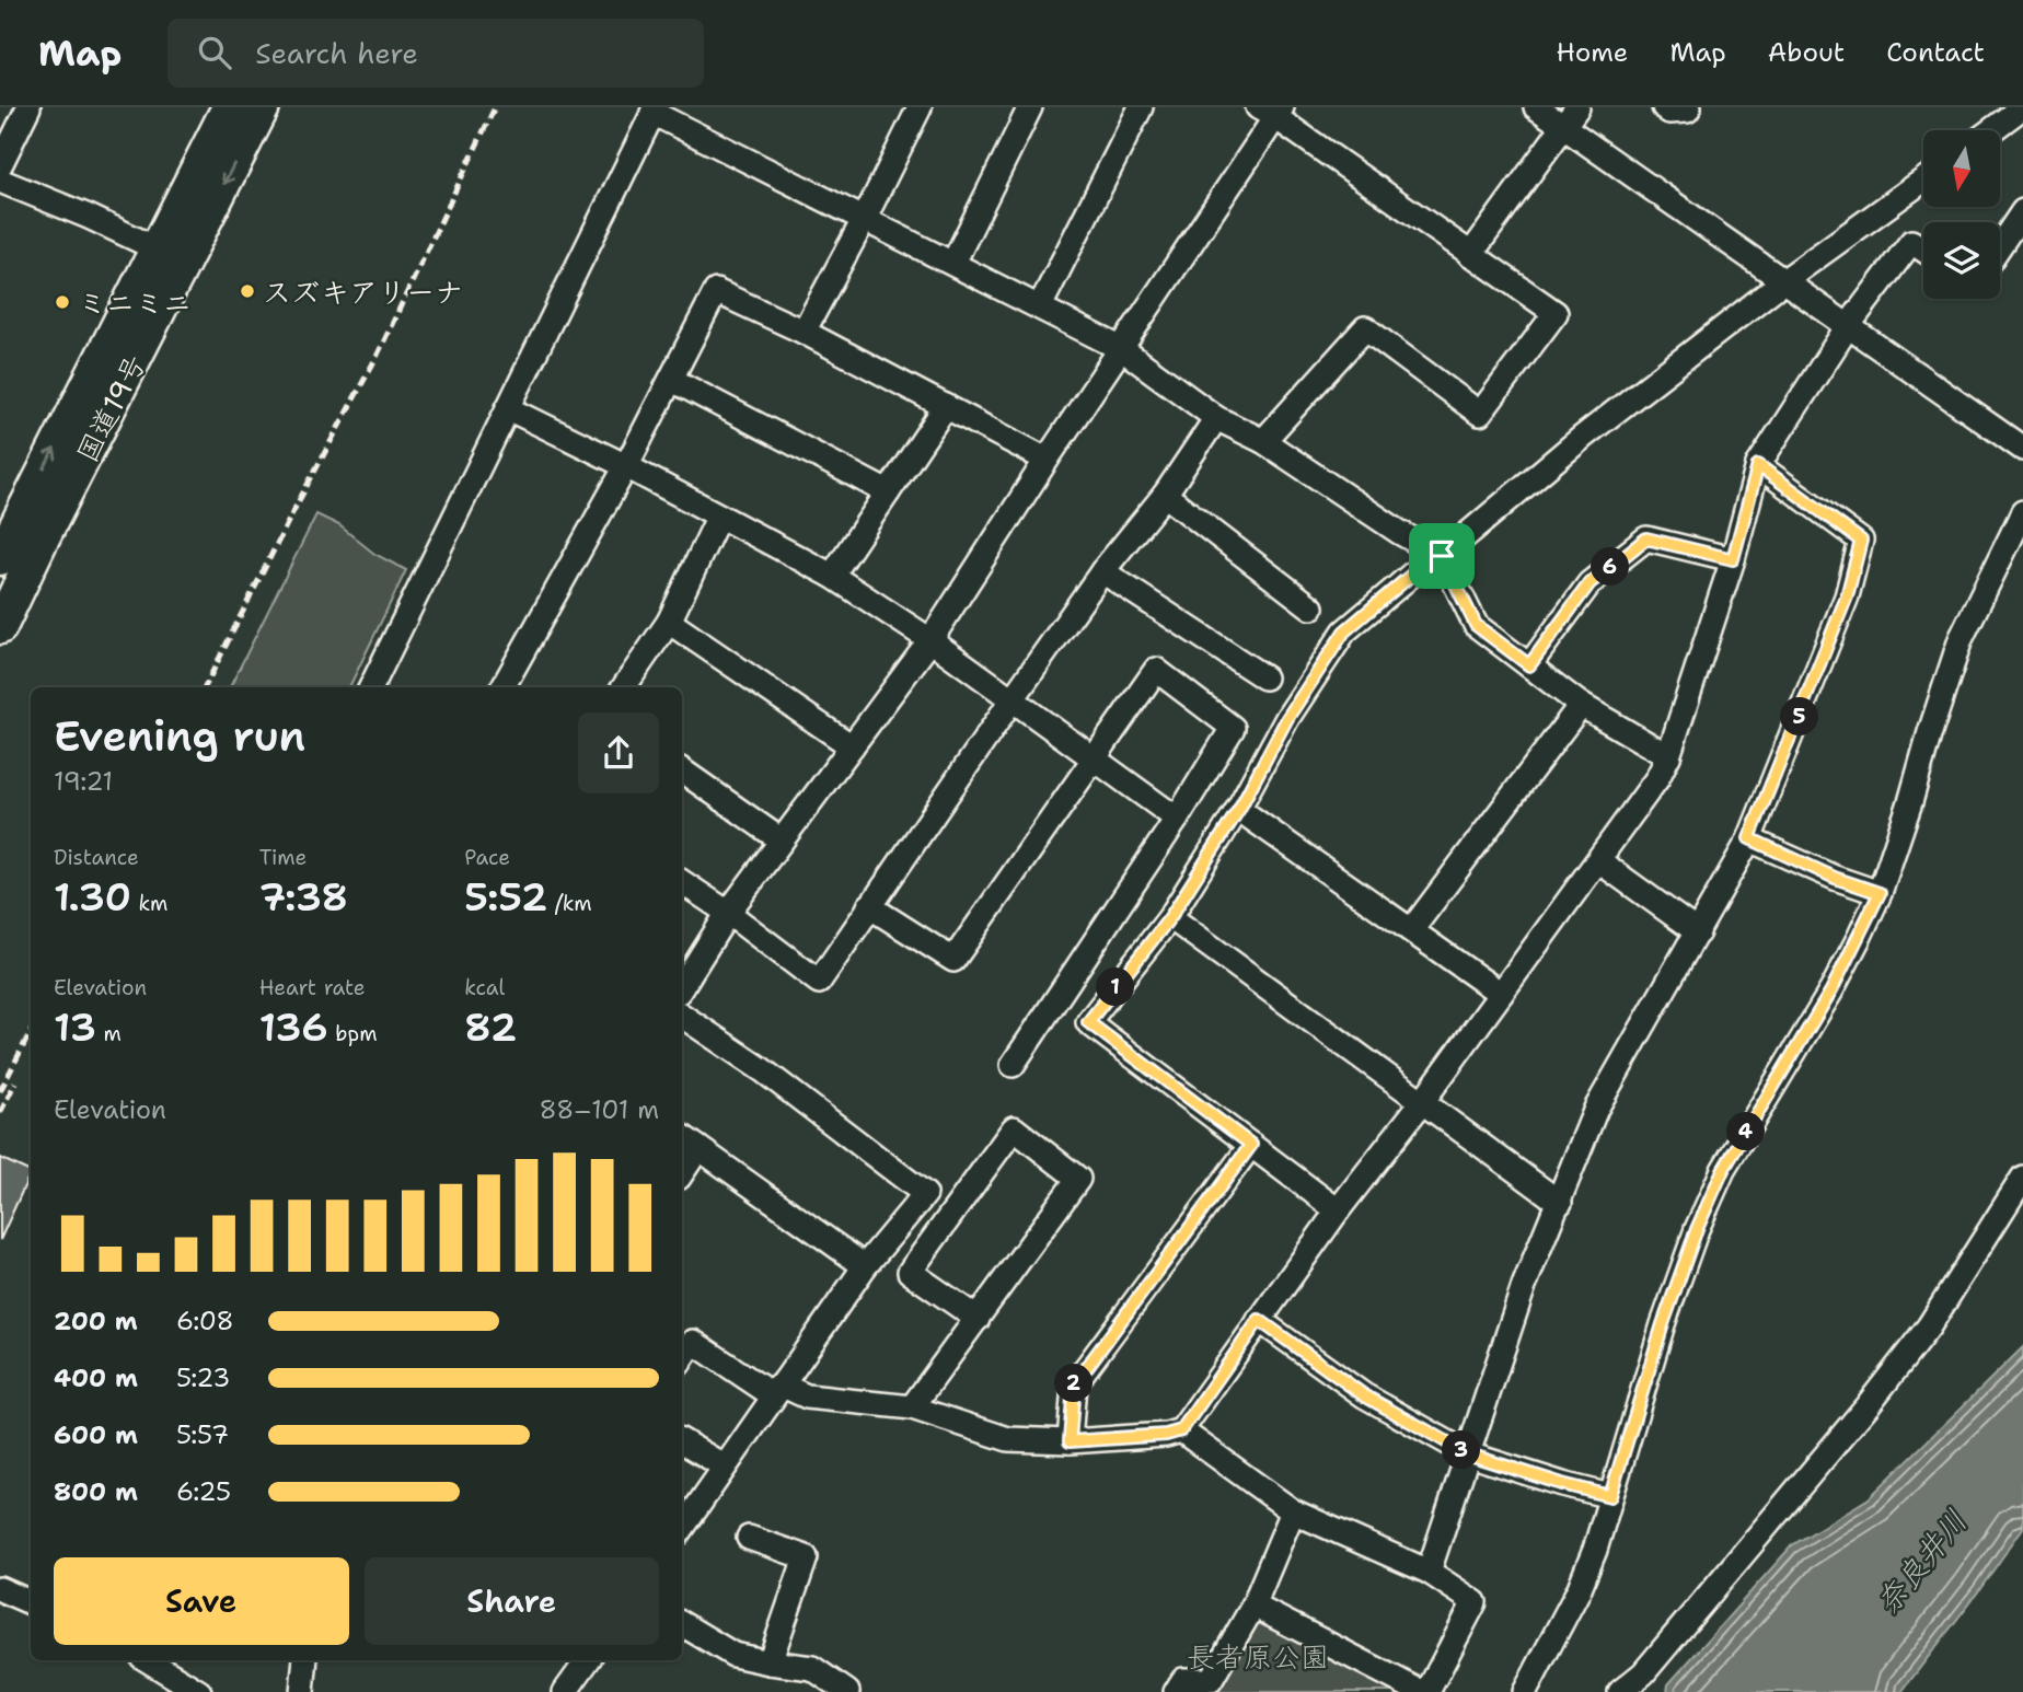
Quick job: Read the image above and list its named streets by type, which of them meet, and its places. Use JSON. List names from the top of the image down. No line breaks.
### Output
{"streets":{"highway":["国道19号"]},"water":["奈良井川"],"parks":["長者原公園"],"places":["スズキアリーナ","ミニミニ"],"north":"bottom","page":{"header":"Map","search":"Search here","nav":["Home","Map","About","Contact"],"pins":["6","5","1","4","2","3"],"heading":["Evening run","19:21"],"stats":[["Distance","1.30 km"],["Time","7:38"],["Pace","5:52 /km"],["Elevation","13 m"],["Heart rate","136 bpm"],["kcal","82"]],"chart":["Elevation","88–101 m"],"list":[{"name":"200 m","note":"6:08"},{"name":"400 m","note":"5:23"},{"name":"600 m","note":"5:57"},{"name":"800 m","note":"6:25"}],"buttons":["Save","Share"]}}
